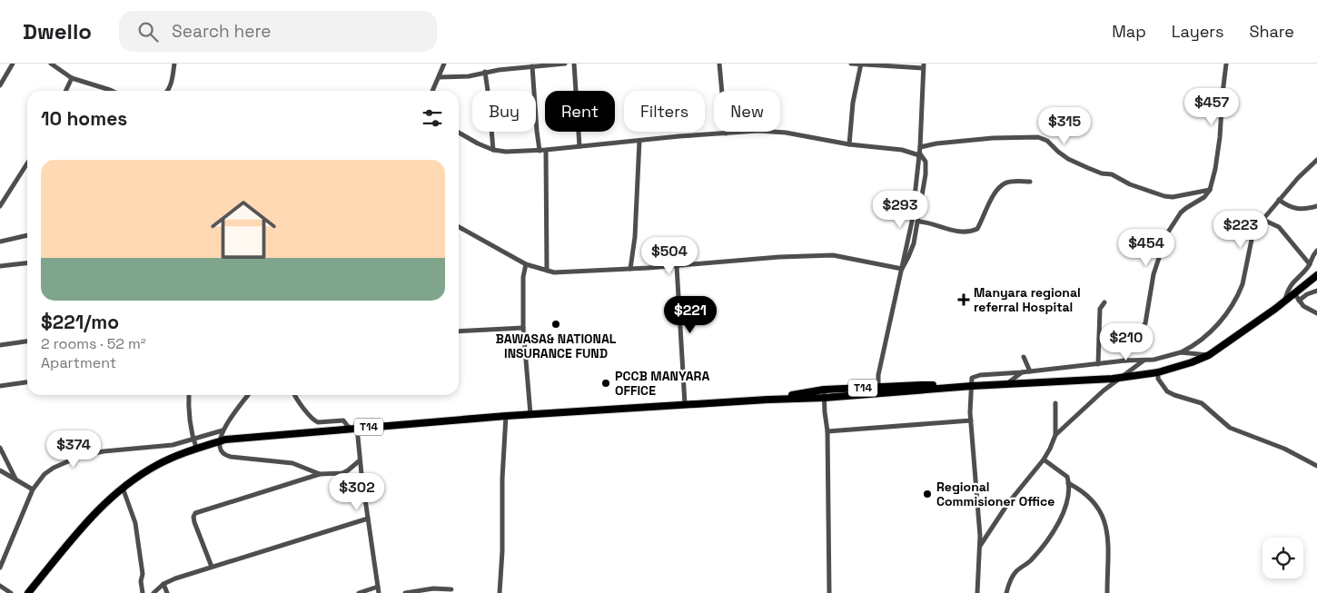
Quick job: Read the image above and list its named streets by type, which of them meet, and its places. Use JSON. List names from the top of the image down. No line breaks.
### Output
{"streets":{"highway":["T14"]},"places":{"health":["Manyara regional referral Hospital"],"other":["BAWASA& NATIONAL INSURANCE FUND","PCCB MANYARA OFFICE","Regional Commisioner Office"]},"page":{"header":"Dwello","search":"Search here","nav":["Map","Layers","Share"],"price":["$457","$315","$293","$223","$454","$504","$221","$210","$374","$302"],"chip":["Buy","Rent","Filters","New"],"heading":"10 homes","list":[{"name":"$221/mo","note":"2 rooms · 52 m² · Apartment"}]}}
